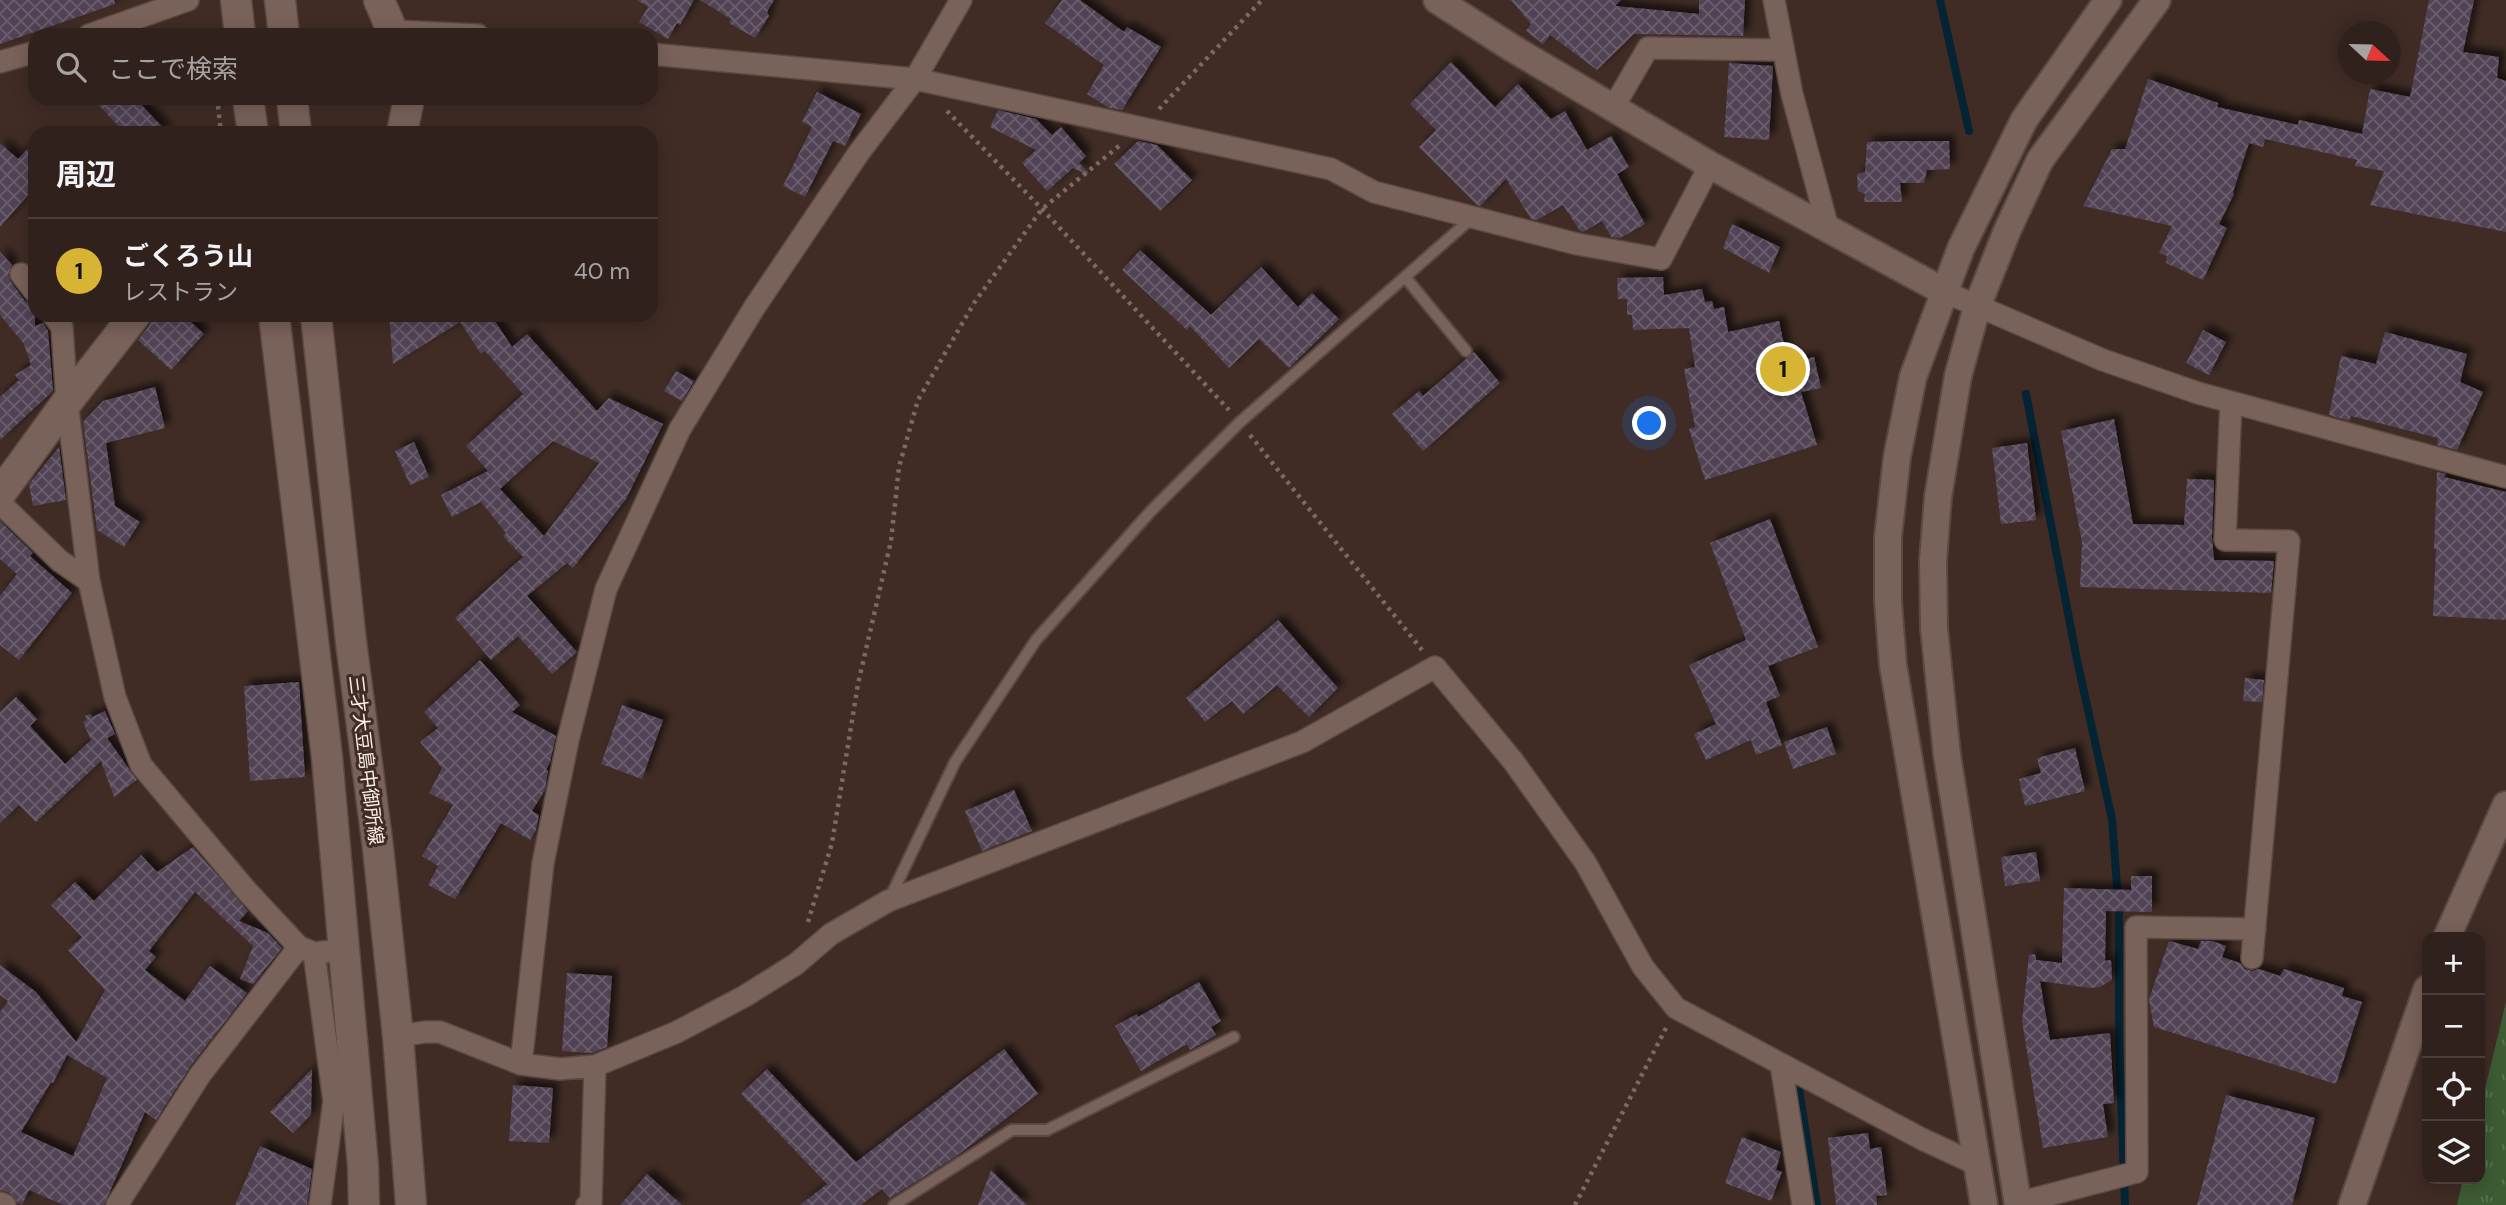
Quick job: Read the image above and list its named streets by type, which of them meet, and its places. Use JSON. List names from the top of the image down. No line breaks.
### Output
{"streets":{"main road":["三才大豆島中御所線"]},"north":"right","page":{"search":"ここで検索","heading":"周辺","list":[{"mark":"1","name":"ごくろう山","note":"レストラン","value":"40 m"}],"pins":"1","map_buttons":["+","−"]}}
